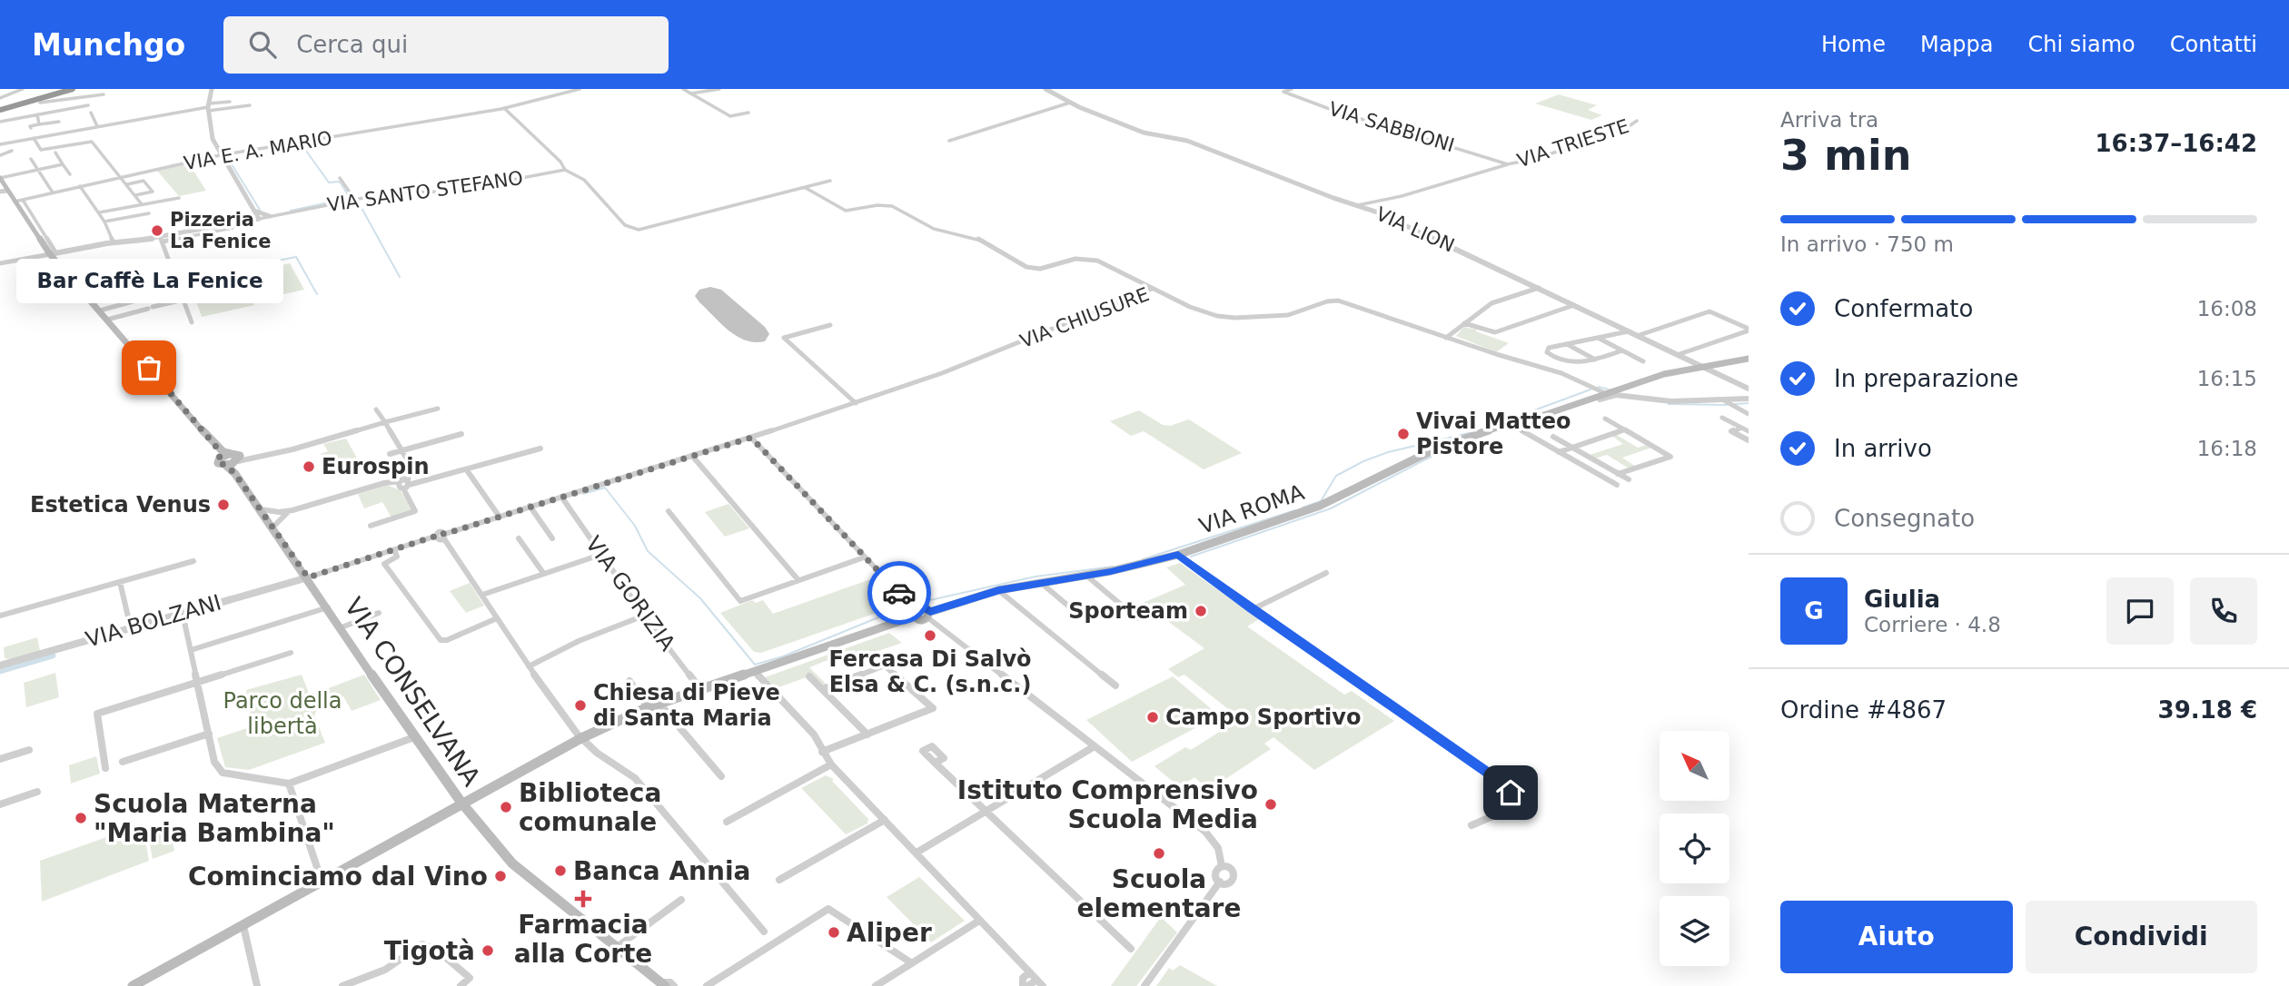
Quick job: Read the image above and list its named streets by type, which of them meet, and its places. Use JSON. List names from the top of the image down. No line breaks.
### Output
{"streets":{"main road":["VIA ROMA","VIA CONSELVANA"],"street":["VIA SABBIONI","VIA TRIESTE","VIA E. A. MARIO","VIA SANTO STEFANO","VIA LION","VIA CHIUSURE","VIA GORIZIA","VIA BOLZANI"]},"crossings":[["VIA SABBIONI","VIA TRIESTE"],["VIA TRIESTE","VIA LION"],["VIA E. A. MARIO","VIA SANTO STEFANO"],["VIA CHIUSURE","VIA GORIZIA"],["VIA CHIUSURE","VIA BOLZANI"],["VIA CHIUSURE","VIA CONSELVANA"],["VIA BOLZANI","VIA CONSELVANA"]],"parks":["Parco della libertà"],"places":{"other":["Pizzeria La Fenice","Bar Caffè La Fenice","Vivai Matteo Pistore","Eurospin","Estetica Venus","Sporteam","Fercasa Di Salvò Elsa & C. (s.n.c.)","Chiesa di Pieve di Santa Maria","Campo Sportivo","Istituto Comprensivo Scuola Media","Biblioteca comunale","Scuola Materna \"Maria Bambina\"","Scuola elementare","Banca Annia","Cominciamo dal Vino","Aliper","Tigotà"],"health":["Farmacia alla Corte"]},"north":"top left","page":{"header":"Munchgo","search":"Cerca qui","nav":["Home","Mappa","Chi siamo","Contatti"],"heading":["3 min","Arriva tra","16:37–16:42"],"panel":["Giulia","Corriere · 4.8","Ordine #4867","39.18 €"],"bar":"In arrivo · 750 m","bubble":"Bar Caffè La Fenice","list":[["Confermato","16:08"],["In preparazione","16:15"],["In arrivo","16:18"],"Consegnato"],"round":"G","buttons":["Aiuto","Condividi"]}}
